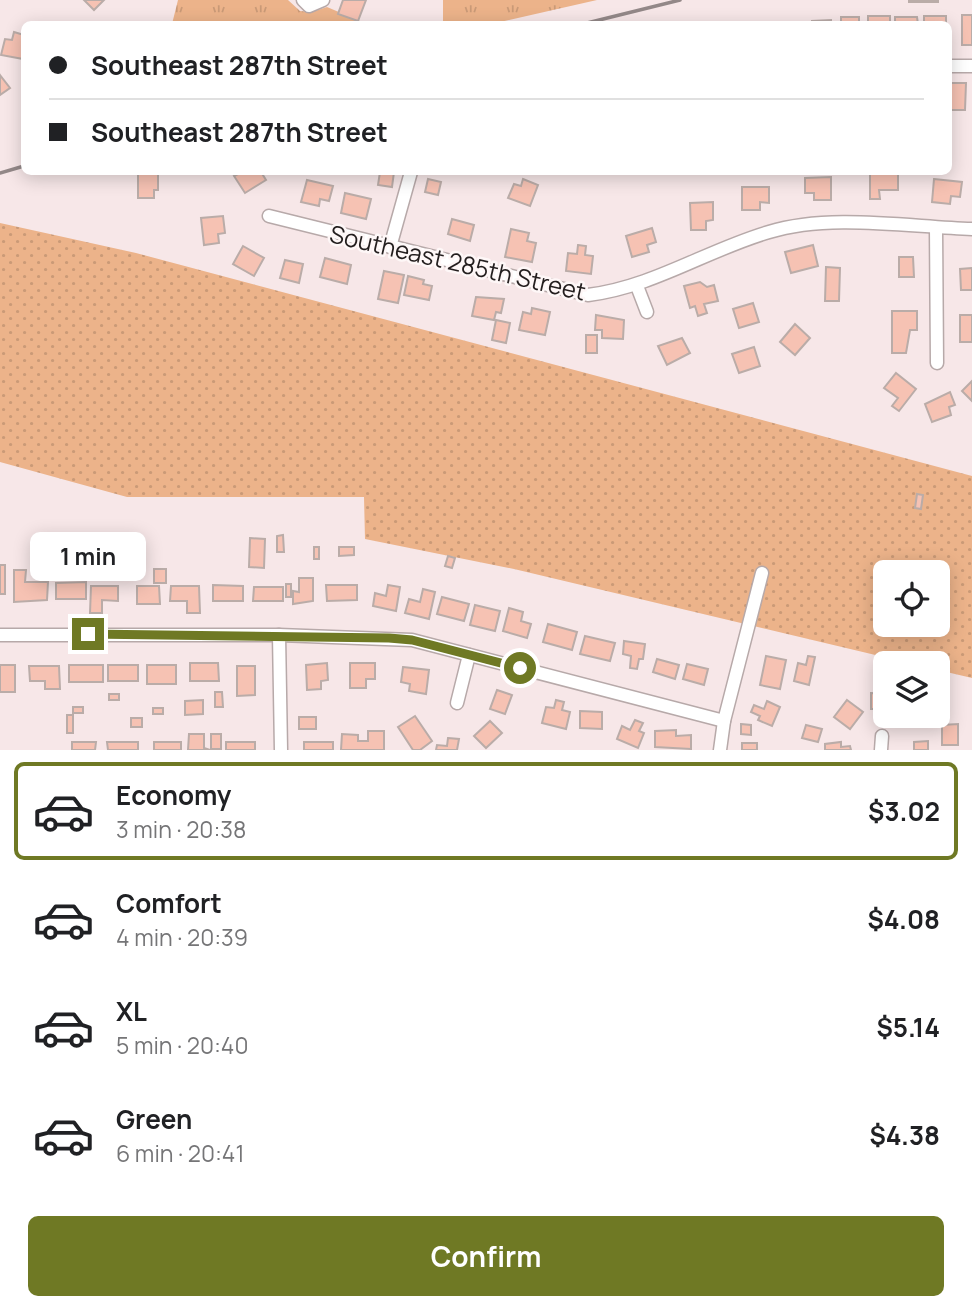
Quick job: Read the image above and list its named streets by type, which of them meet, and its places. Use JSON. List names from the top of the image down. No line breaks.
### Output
{"streets":{"street":["Southeast 285th Street"]},"page":{"banner":["Southeast 287th Street","Southeast 287th Street"],"bubble":"1 min","list":[{"name":"Economy","note":"3 min · 20:38","value":"$3.02"},{"name":"Comfort","note":"4 min · 20:39","value":"$4.08"},{"name":"XL","note":"5 min · 20:40","value":"$5.14"},{"name":"Green","note":"6 min · 20:41","value":"$4.38"}],"buttons":"Confirm"}}
